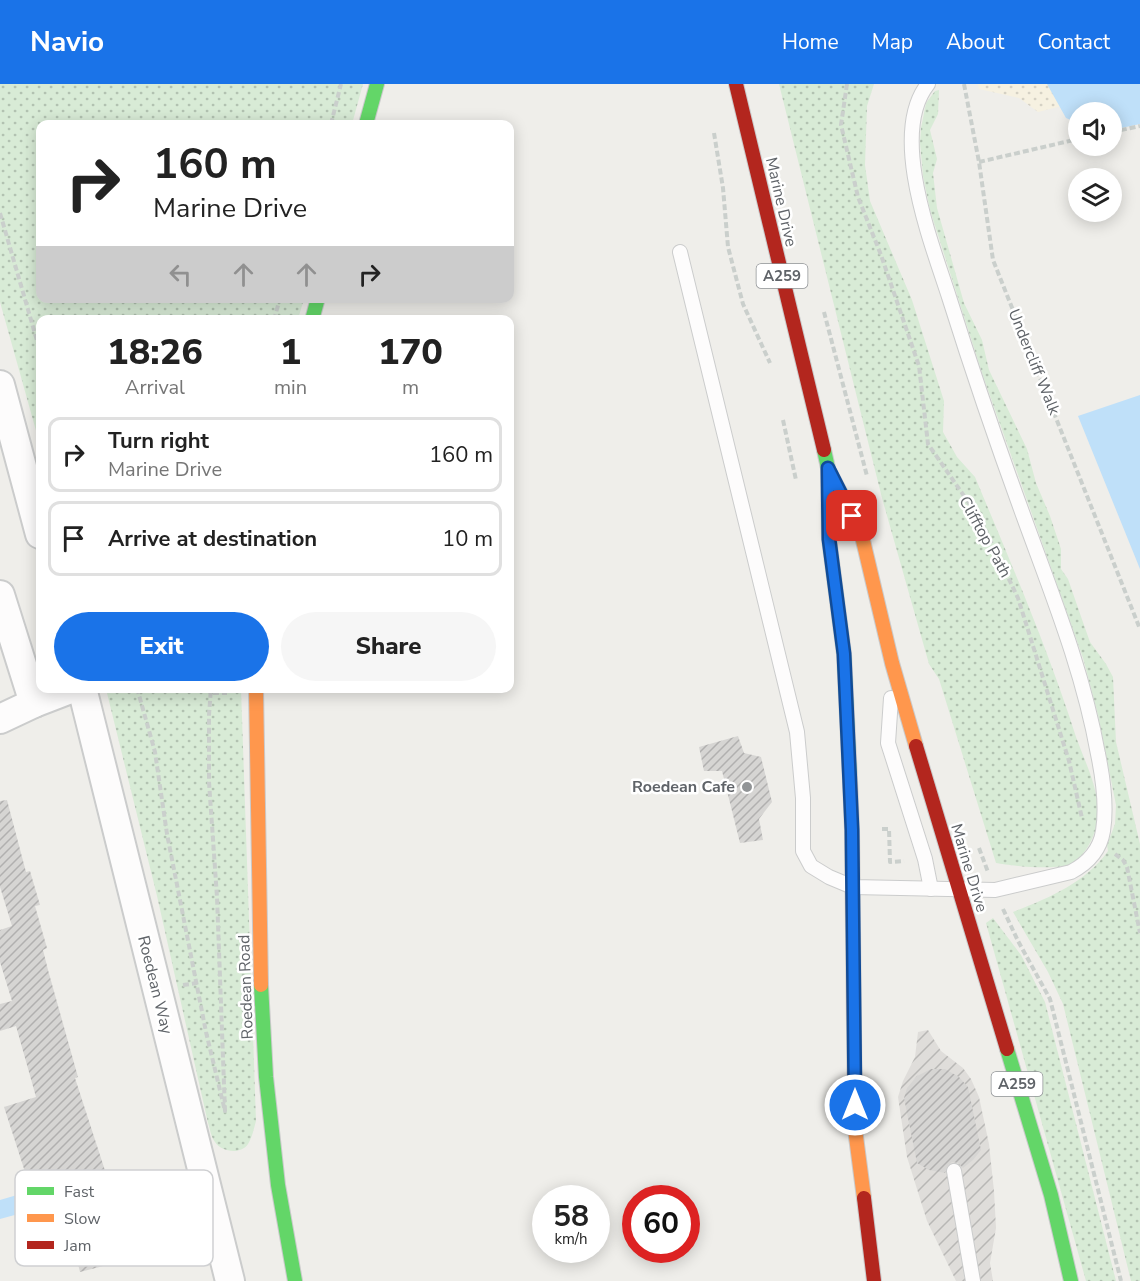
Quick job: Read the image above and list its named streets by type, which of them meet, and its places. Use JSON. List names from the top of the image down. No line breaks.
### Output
{"streets":{"main road":["Marine Drive","A259","Roedean Road"],"street":["Roedean Way"],"path":["Undercliff Walk","Clifftop Path"]},"places":["Roedean Cafe"],"legend":["Fast","Slow","Jam"],"page":{"header":"Navio","nav":["Home","Map","About","Contact"],"turn":["160 m","Marine Drive"],"eta":["18:26","Arrival","1","min","170","m"],"list":[{"name":"Turn right","note":"Marine Drive","value":"160 m"},{"name":"Arrive at destination","value":"10 m"}],"buttons":["Exit","Share"],"speed":"58 km/h","limit":"60"}}
